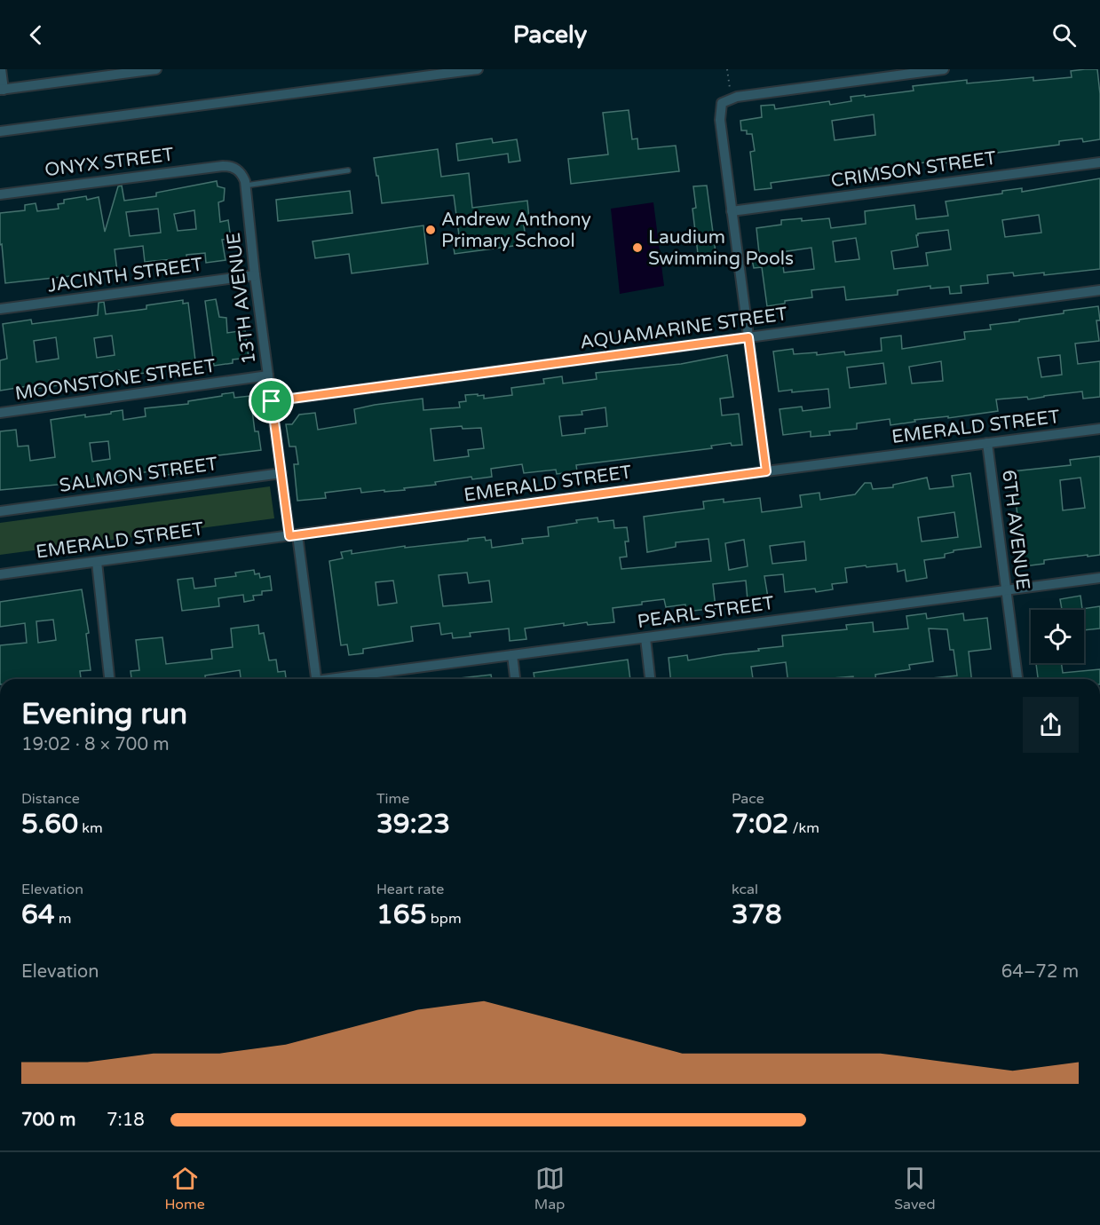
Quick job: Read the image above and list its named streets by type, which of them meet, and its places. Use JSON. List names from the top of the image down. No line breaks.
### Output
{"streets":{"street":["ONYX STREET","CRIMSON STREET","JACINTH STREET","13TH AVENUE","AQUAMARINE STREET","MOONSTONE STREET","EMERALD STREET","SALMON STREET","6TH AVENUE","PEARL STREET"]},"crossings":[["ONYX STREET","13TH AVENUE"],["JACINTH STREET","13TH AVENUE"],["13TH AVENUE","AQUAMARINE STREET"],["13TH AVENUE","MOONSTONE STREET"],["13TH AVENUE","EMERALD STREET"],["13TH AVENUE","SALMON STREET"],["EMERALD STREET","6TH AVENUE"],["6TH AVENUE","PEARL STREET"]],"places":["Andrew Anthony Primary School","Laudium Swimming Pools"],"page":{"header":"Pacely","heading":["Evening run","19:02 · 8 × 700 m"],"stats":[["Distance","5.60 km"],["Time","39:23"],["Pace","7:02 /km"],["Elevation","64 m"],["Heart rate","165 bpm"],["kcal","378"]],"chart":["Elevation","64–72 m"],"list":[{"name":"700 m","note":"7:18"}],"tabs":["Home","Map","Saved"]}}
